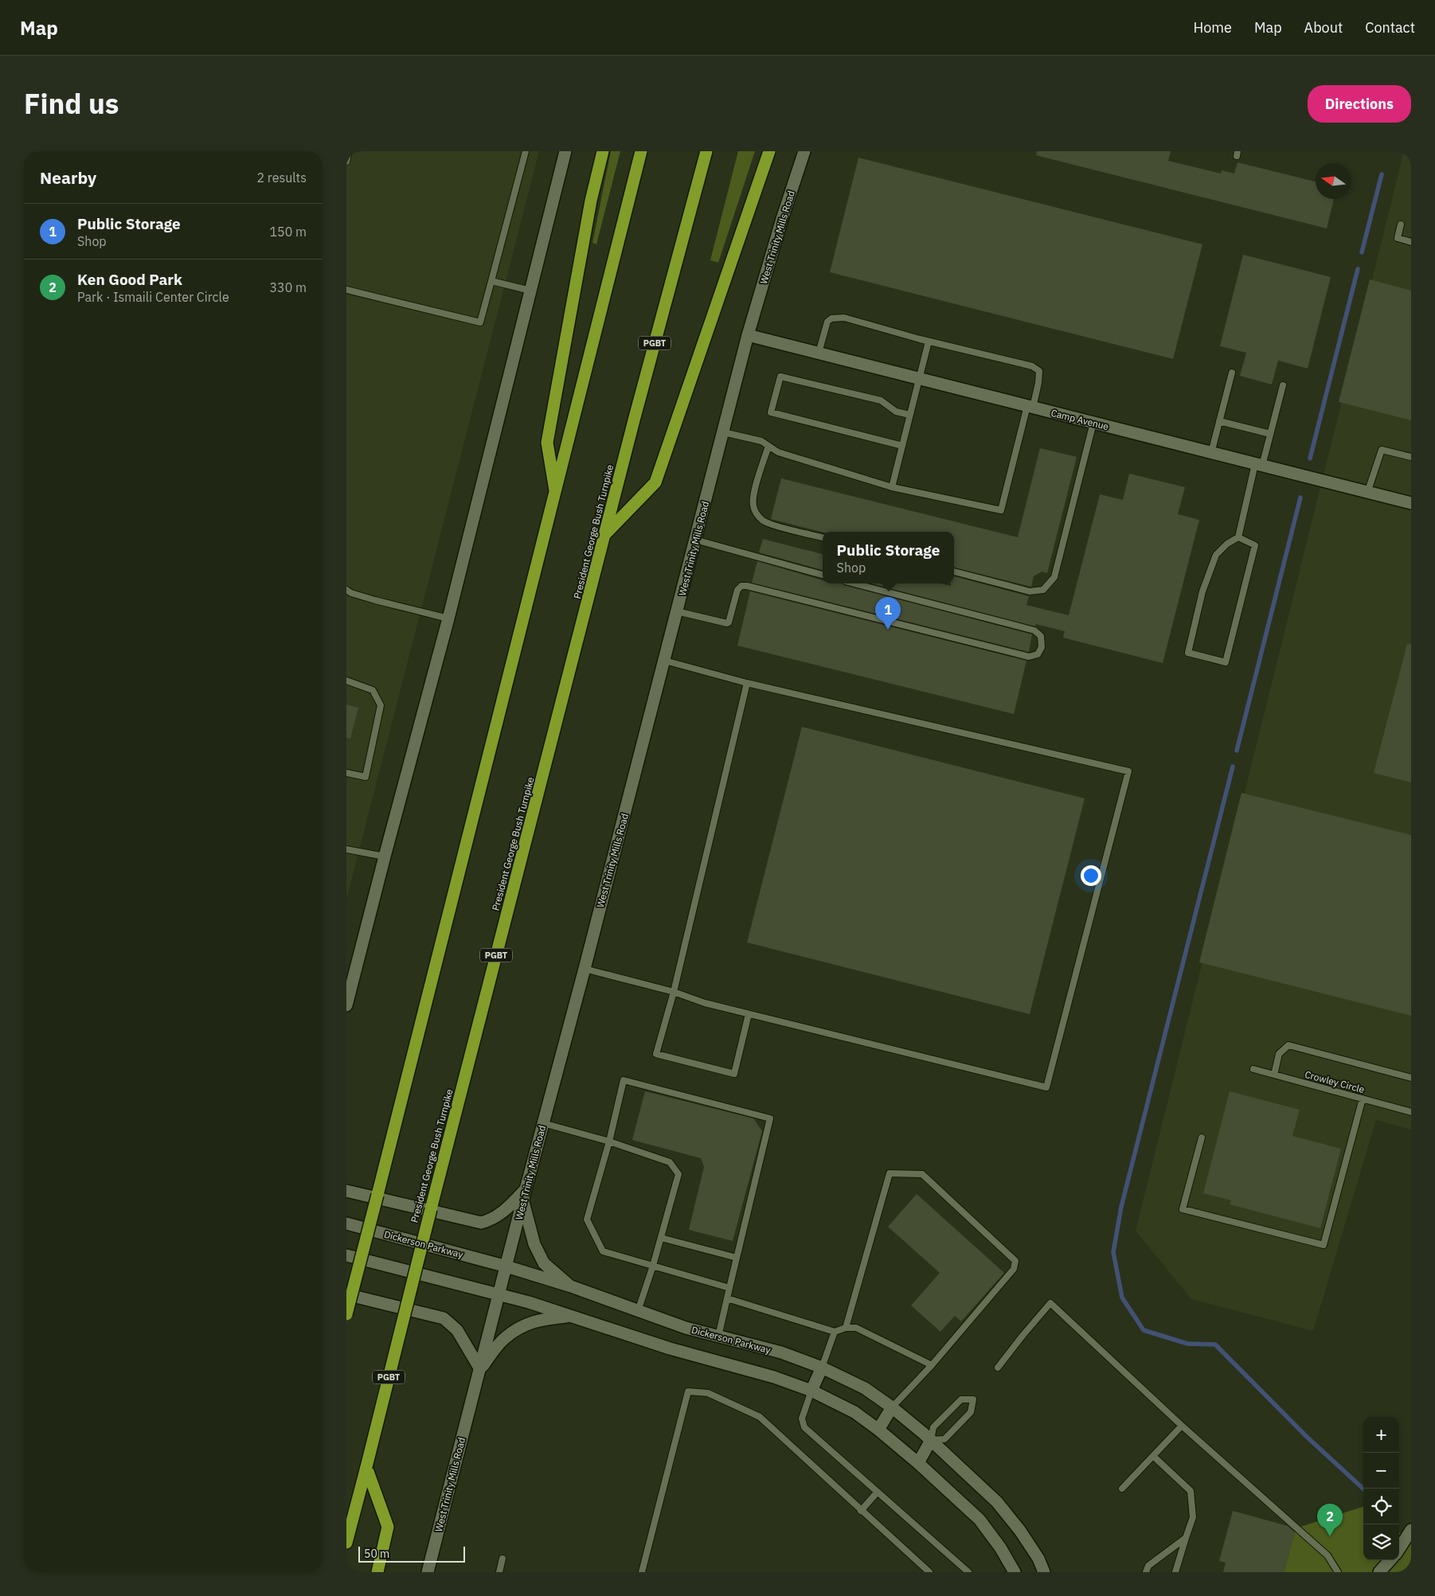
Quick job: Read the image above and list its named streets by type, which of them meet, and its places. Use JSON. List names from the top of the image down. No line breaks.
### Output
{"streets":{"highway":["PGBT","President George Bush Turnpike"],"main road":["West Trinity Mills Road","Camp Avenue","Dickerson Parkway"],"lane":["Crowley Circle"]},"crossings":[["West Trinity Mills Road","Camp Avenue"],["West Trinity Mills Road","Dickerson Parkway"]],"scale_bar":"50 m","north":"left","page":{"header":"Map","nav":["Home","Map","About","Contact"],"title":"Find us","buttons":"Directions","heading":["Nearby","2 results"],"list":[{"mark":"1","name":"Public Storage","note":"Shop","value":"150 m"},{"mark":"2","name":"Ken Good Park","note":"Park · Ismaili Center Circle","value":"330 m"}],"popup":["Public Storage","Shop"],"pins":["1","2"],"map_buttons":["+","−"],"scale":"50 m"}}
